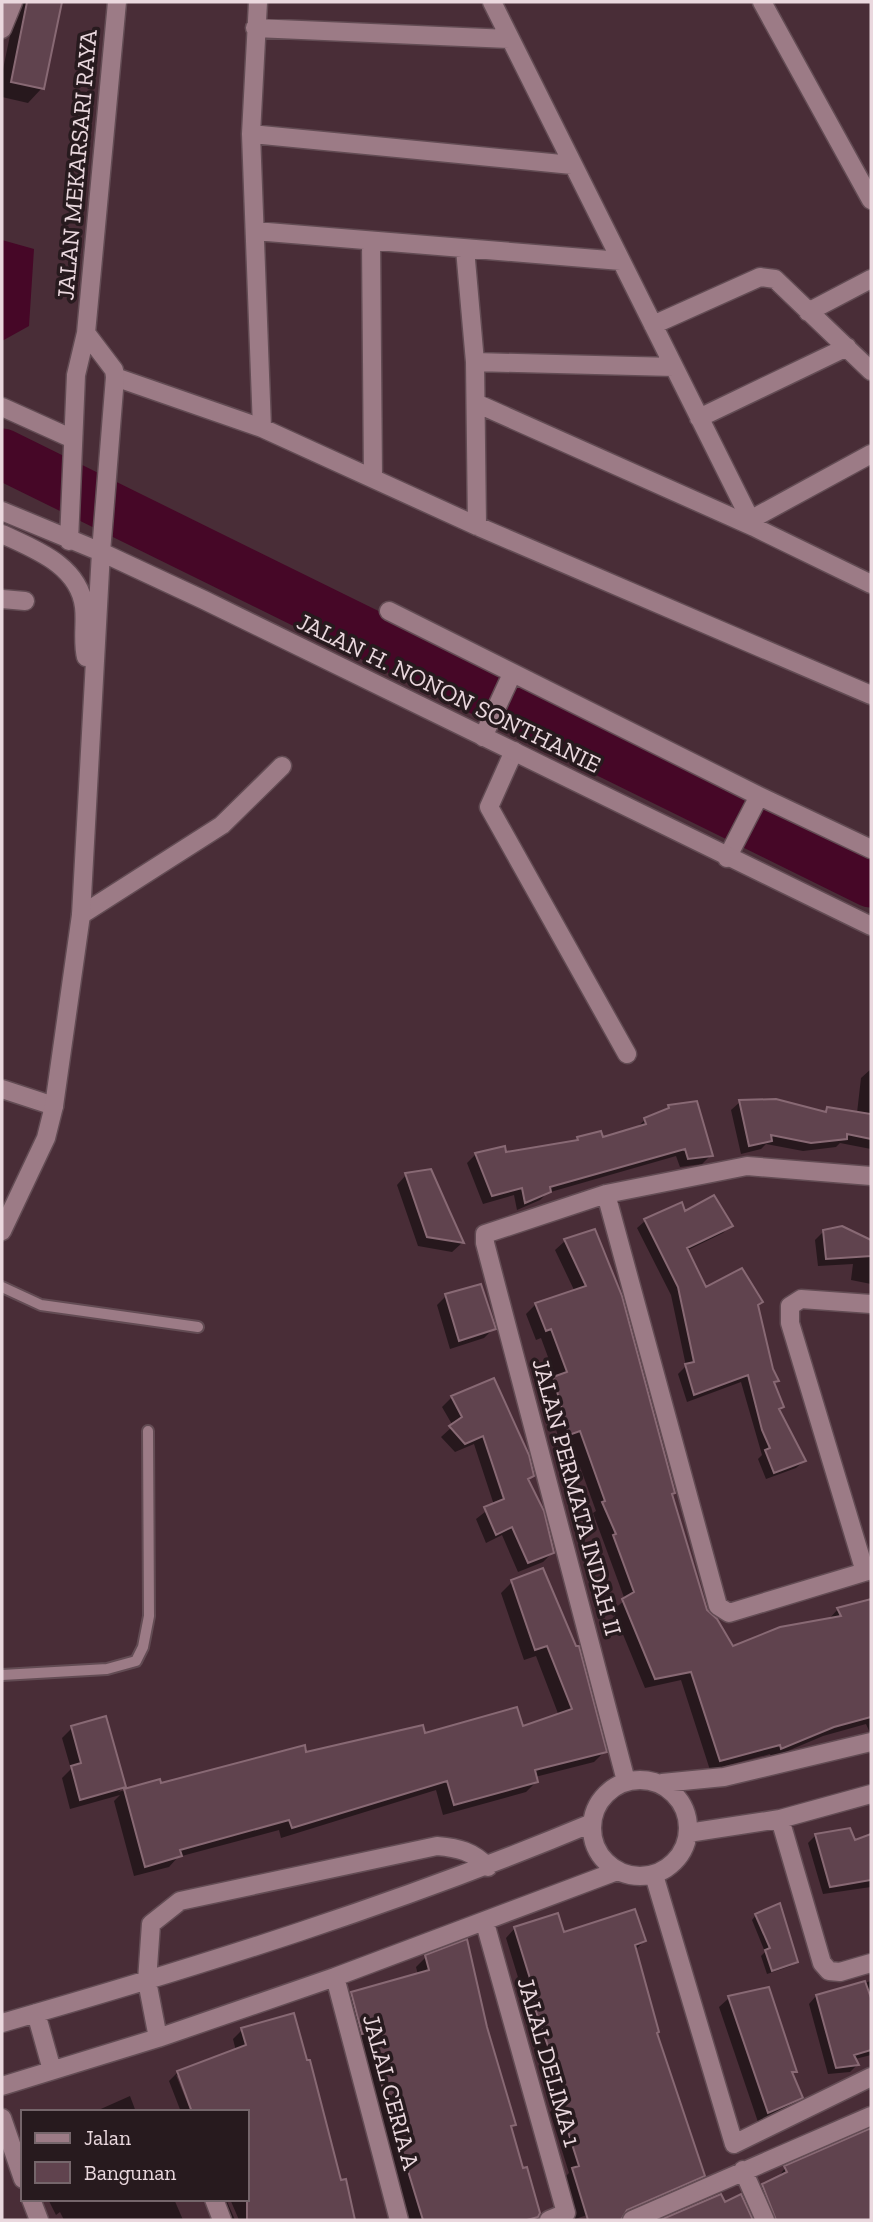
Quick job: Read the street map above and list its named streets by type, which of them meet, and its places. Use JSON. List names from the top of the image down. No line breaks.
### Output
{"streets":{"street":["JALAN MEKARSARI RAYA","JALAN H. NONON SONTHANIE","JALAN PERMATA INDAH II","JALAL DELIMA 1","JALAL CERIA A"]},"crossings":[["JALAN MEKARSARI RAYA","JALAN H. NONON SONTHANIE"]],"legend":["Jalan","Bangunan"]}
